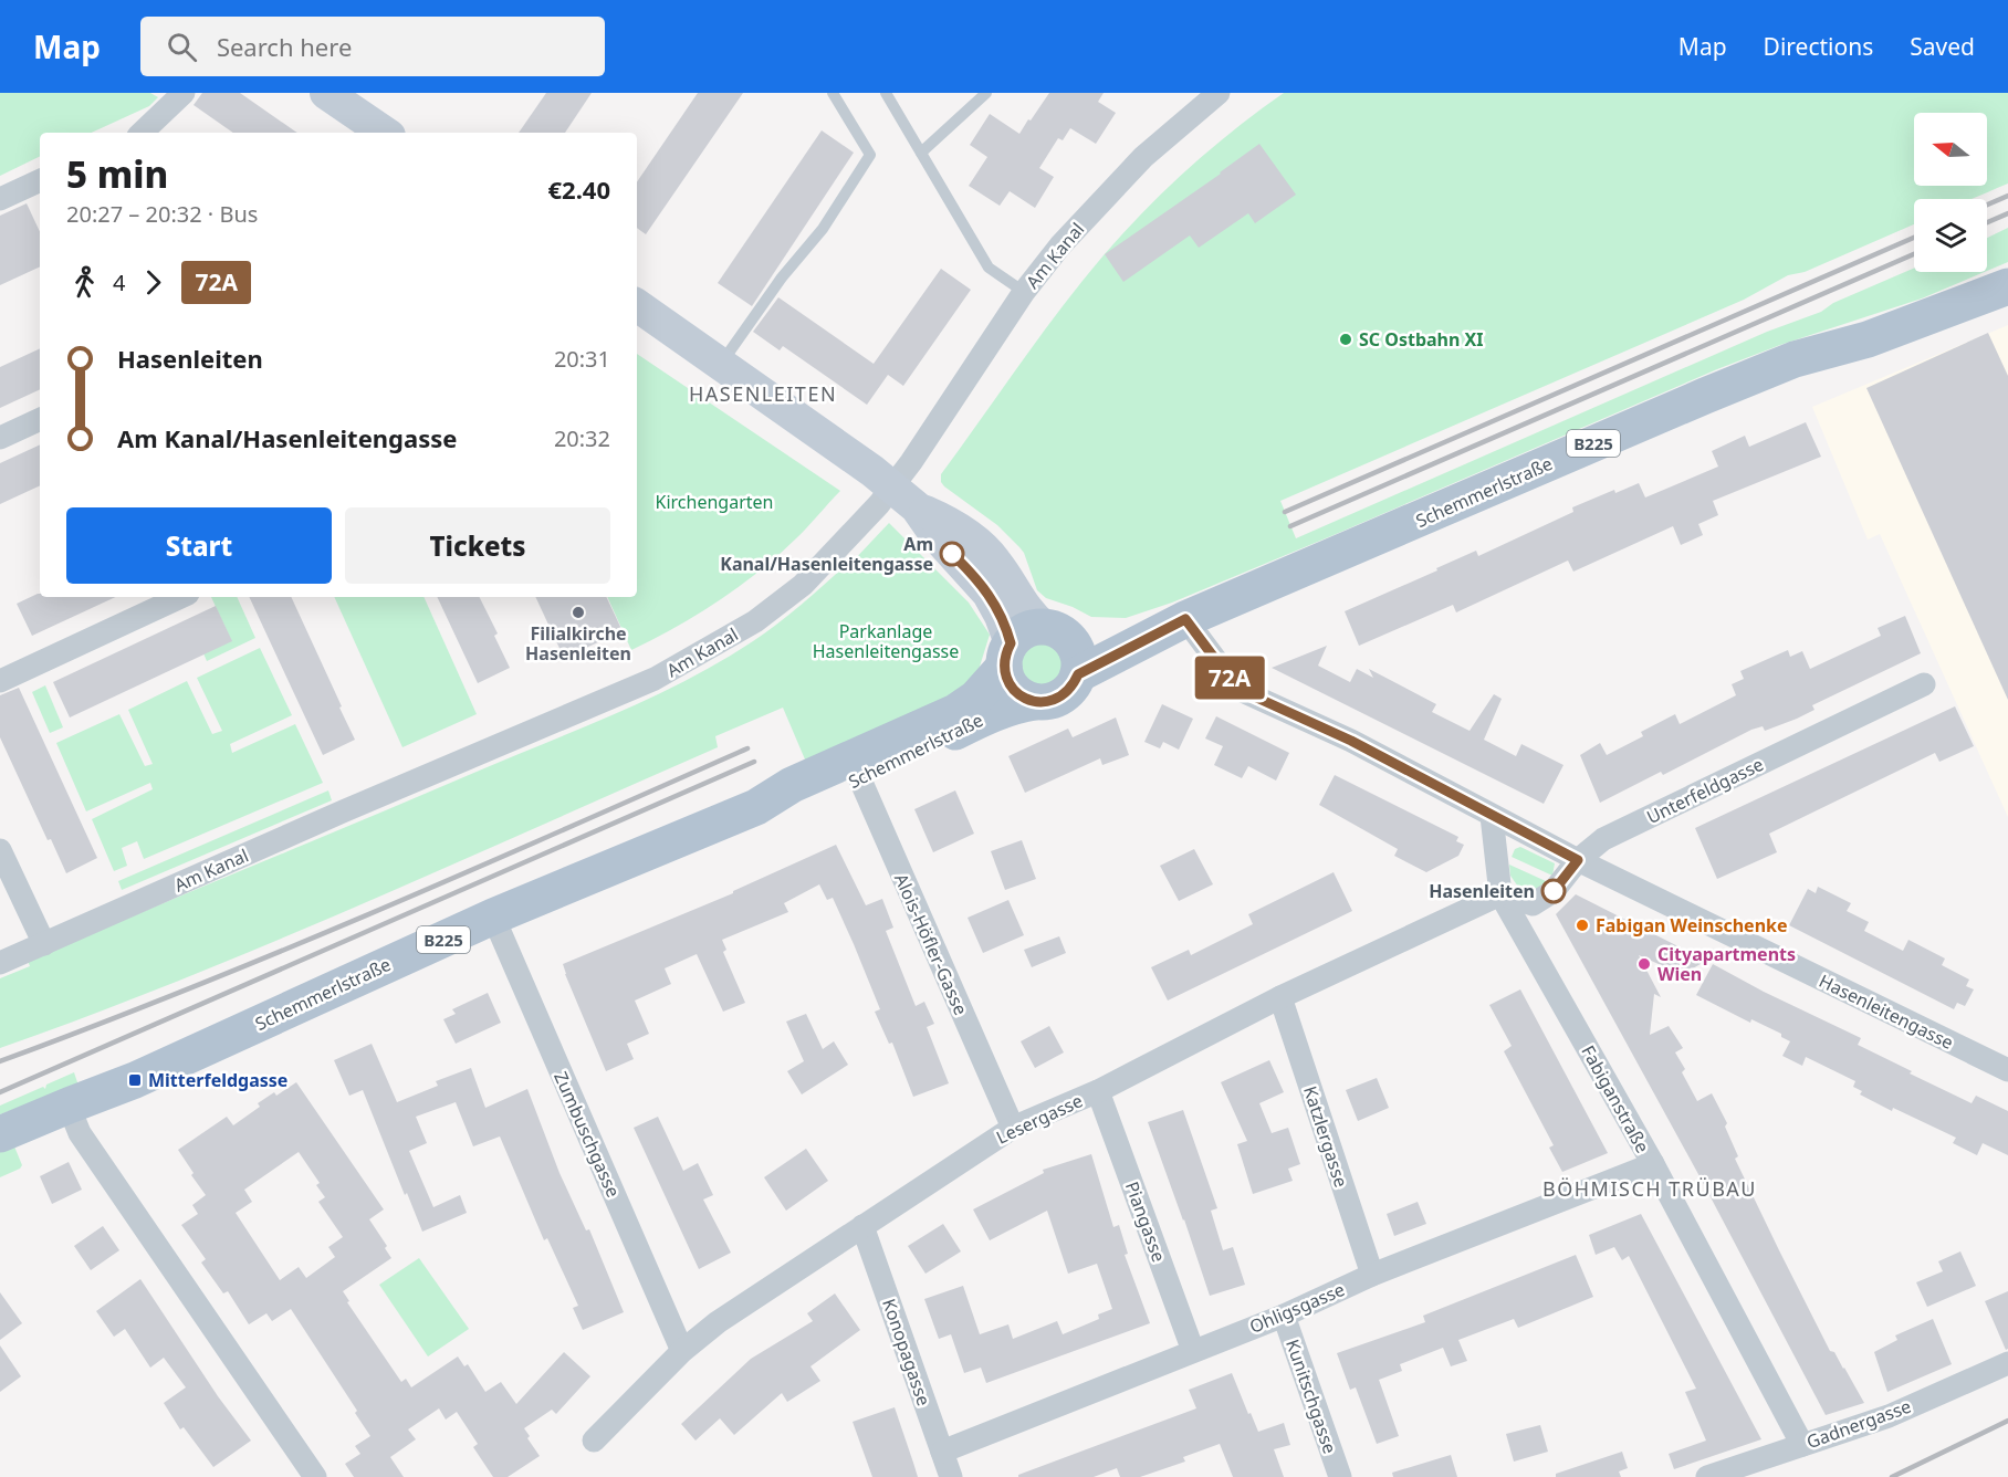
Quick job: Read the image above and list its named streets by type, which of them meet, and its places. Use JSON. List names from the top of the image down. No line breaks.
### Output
{"streets":{"main road":["B225","Schemmerlstraße"],"street":["Am Kanal","Unterfeldgasse","Alois-Höfler-Gasse","Hasenleitengasse","Fabiganstraße","Lesergasse","Zumbuschgasse","Katzlergasse","Piangasse","Ohligsgasse","Konopagasse","Kunitschgasse","Gadnergasse"]},"crossings":[["B225","Schemmerlstraße"],["Schemmerlstraße","Alois-Höfler-Gasse"],["Schemmerlstraße","Hasenleitengasse"],["Schemmerlstraße","Zumbuschgasse"],["Unterfeldgasse","Hasenleitengasse"],["Unterfeldgasse","Fabiganstraße"],["Unterfeldgasse","Lesergasse"],["Alois-Höfler-Gasse","Lesergasse"],["Hasenleitengasse","Fabiganstraße"],["Fabiganstraße","Lesergasse"],["Fabiganstraße","Ohligsgasse"],["Fabiganstraße","Gadnergasse"],["Lesergasse","Zumbuschgasse"],["Lesergasse","Katzlergasse"],["Lesergasse","Piangasse"],["Lesergasse","Konopagasse"],["Katzlergasse","Ohligsgasse"],["Piangasse","Ohligsgasse"],["Ohligsgasse","Konopagasse"],["Ohligsgasse","Kunitschgasse"]],"districts":["HASENLEITEN","BÖHMISCH TRÜBAU"],"parks":["Kirchengarten","Parkanlage Hasenleitengasse"],"places":{"other":["SC Ostbahn XI","Am Kanal/Hasenleitengasse","Filialkirche Hasenleiten","Hasenleiten","Fabigan Weinschenke","Cityapartments Wien"],"transit":["Mitterfeldgasse"]},"lines":["bus line 72A"],"north":"left","page":{"header":"Map","search":"Search here","nav":["Map","Directions","Saved"],"on_map":"72A","heading":["5 min","20:27 – 20:32 · Bus","€2.40"],"legs":["4","72A"],"list":[{"name":"Hasenleiten","value":"20:31"},{"name":"Am Kanal/Hasenleitengasse","value":"20:32"}],"buttons":["Start","Tickets"]}}
